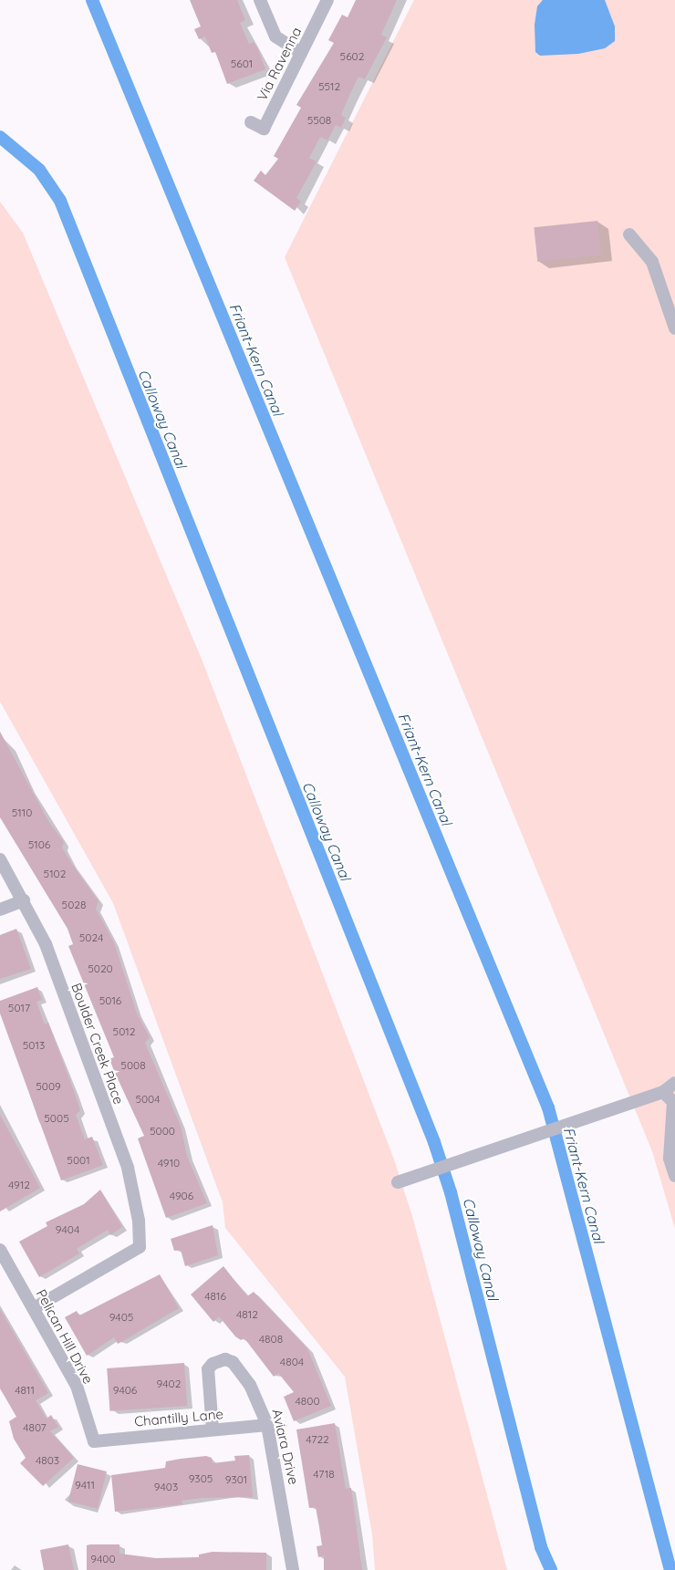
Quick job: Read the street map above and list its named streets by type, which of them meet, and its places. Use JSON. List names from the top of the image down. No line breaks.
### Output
{"streets":{"street":["Via Ravenna","Boulder Creek Place","Pelican Hill Drive","Chantilly Lane","Aviara Drive"]},"crossings":[["Boulder Creek Place","Pelican Hill Drive"],["Pelican Hill Drive","Chantilly Lane"],["Chantilly Lane","Aviara Drive"]],"water":["Friant-Kern Canal","Calloway Canal"],"house_numbers":["5602","5601","5512","5508","5110","5106","5102","5028","5024","5020","5016","5017","5012","5013","5008","5009","5004","5005","5000","5001","4910","4912","4906","9404","4816","4812","9405","4808","4804","9402","4811","9406","4800","4807","4722","4803","4718","9305","9301","9411","9403","9400"]}
